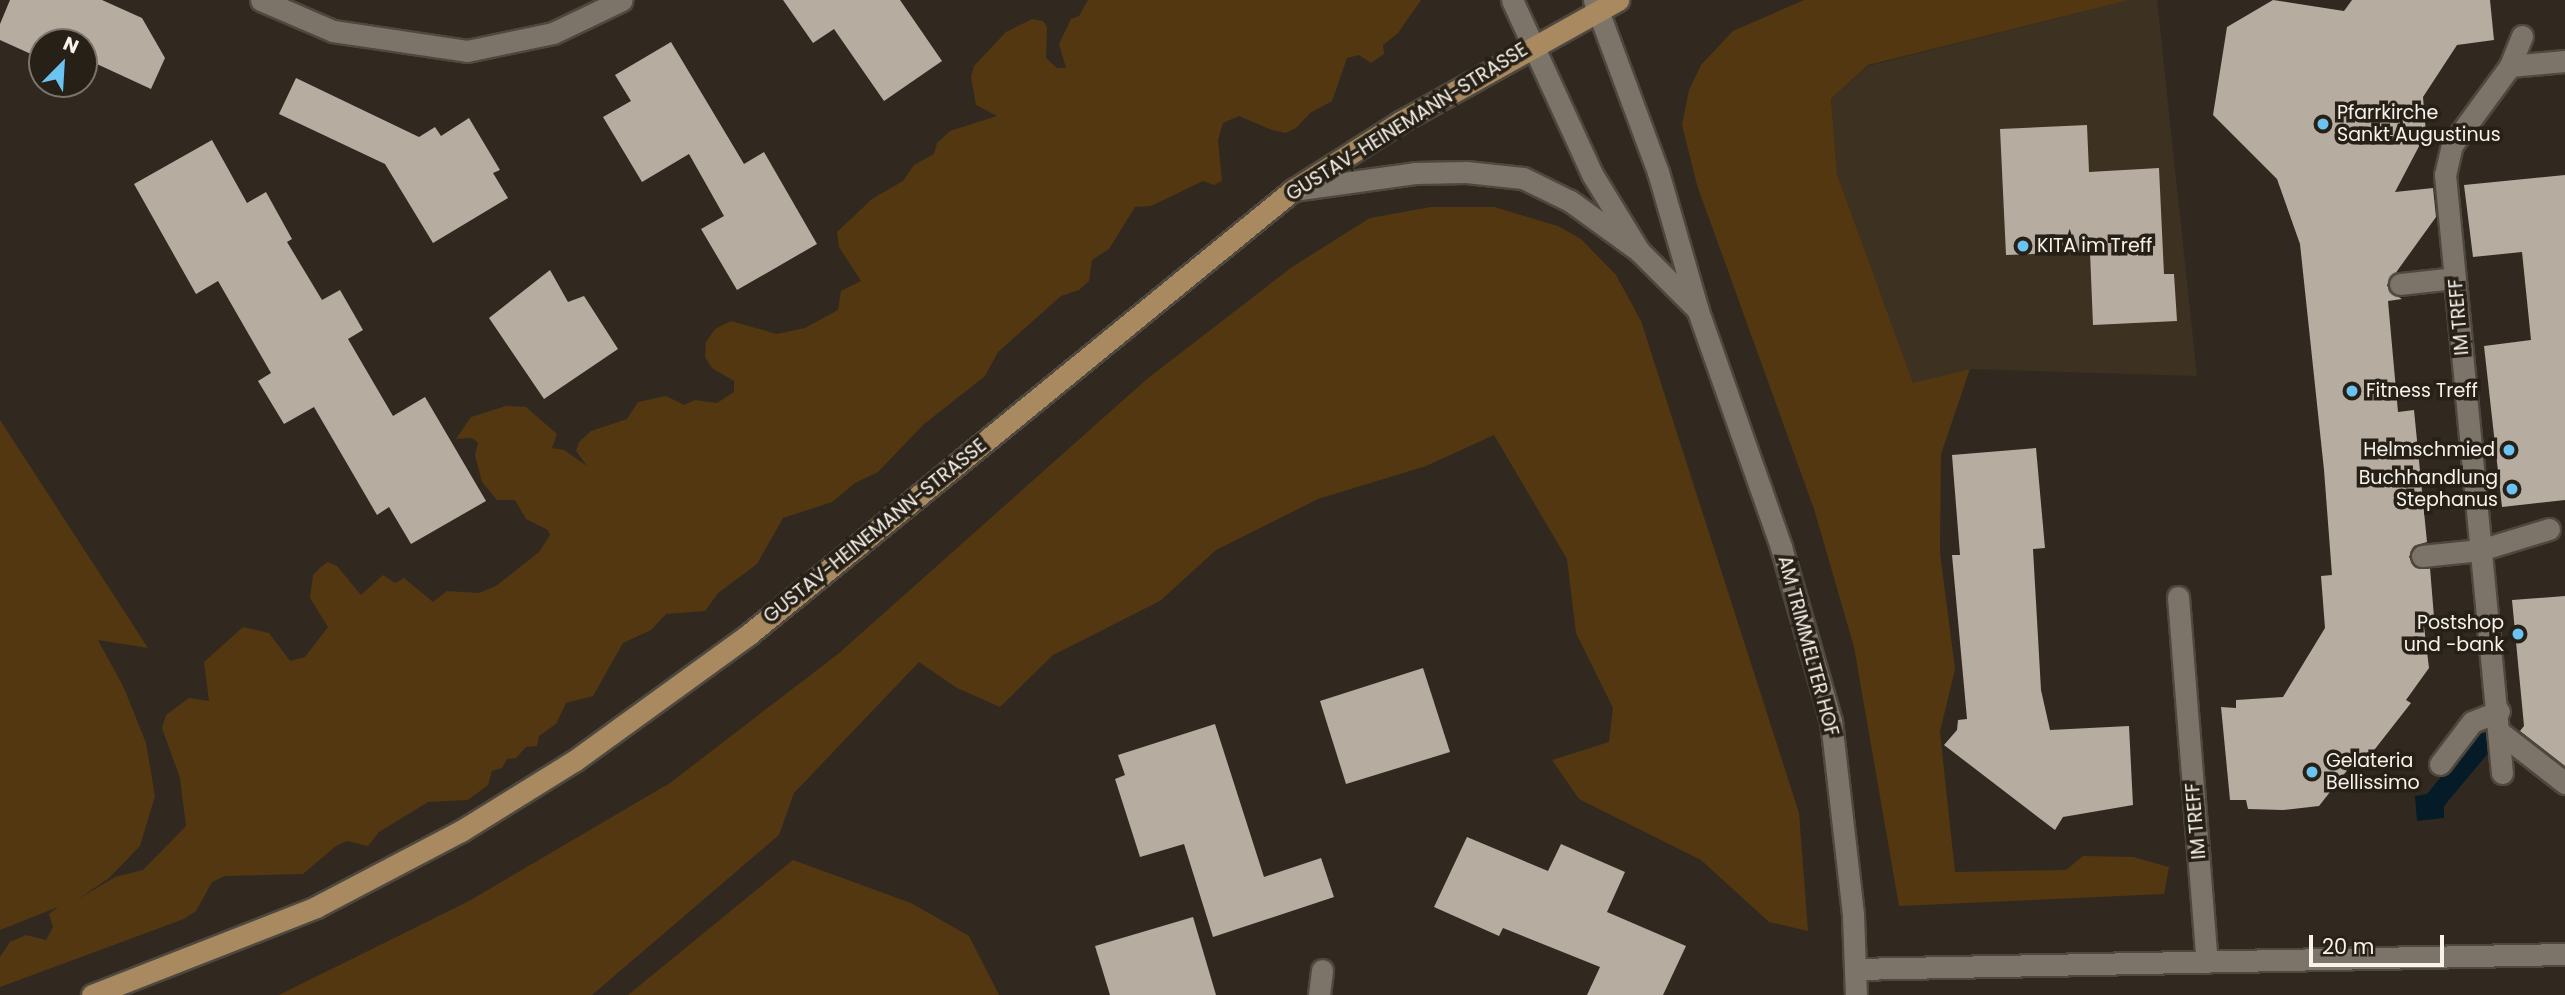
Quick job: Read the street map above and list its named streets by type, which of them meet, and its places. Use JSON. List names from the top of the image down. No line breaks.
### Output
{"streets":{"main road":["GUSTAV-HEINEMANN-STRASSE"],"street":["IM TREFF","AM TRIMMELTER HOF"]},"crossings":[["GUSTAV-HEINEMANN-STRASSE","AM TRIMMELTER HOF"]],"places":["Pfarrkirche Sankt Augustinus","KITA im Treff","Fitness Treff","Helmschmied","Buchhandlung Stephanus","Postshop und -bank","Gelateria Bellissimo"],"scale_bar":"20 m","north":"top right"}
